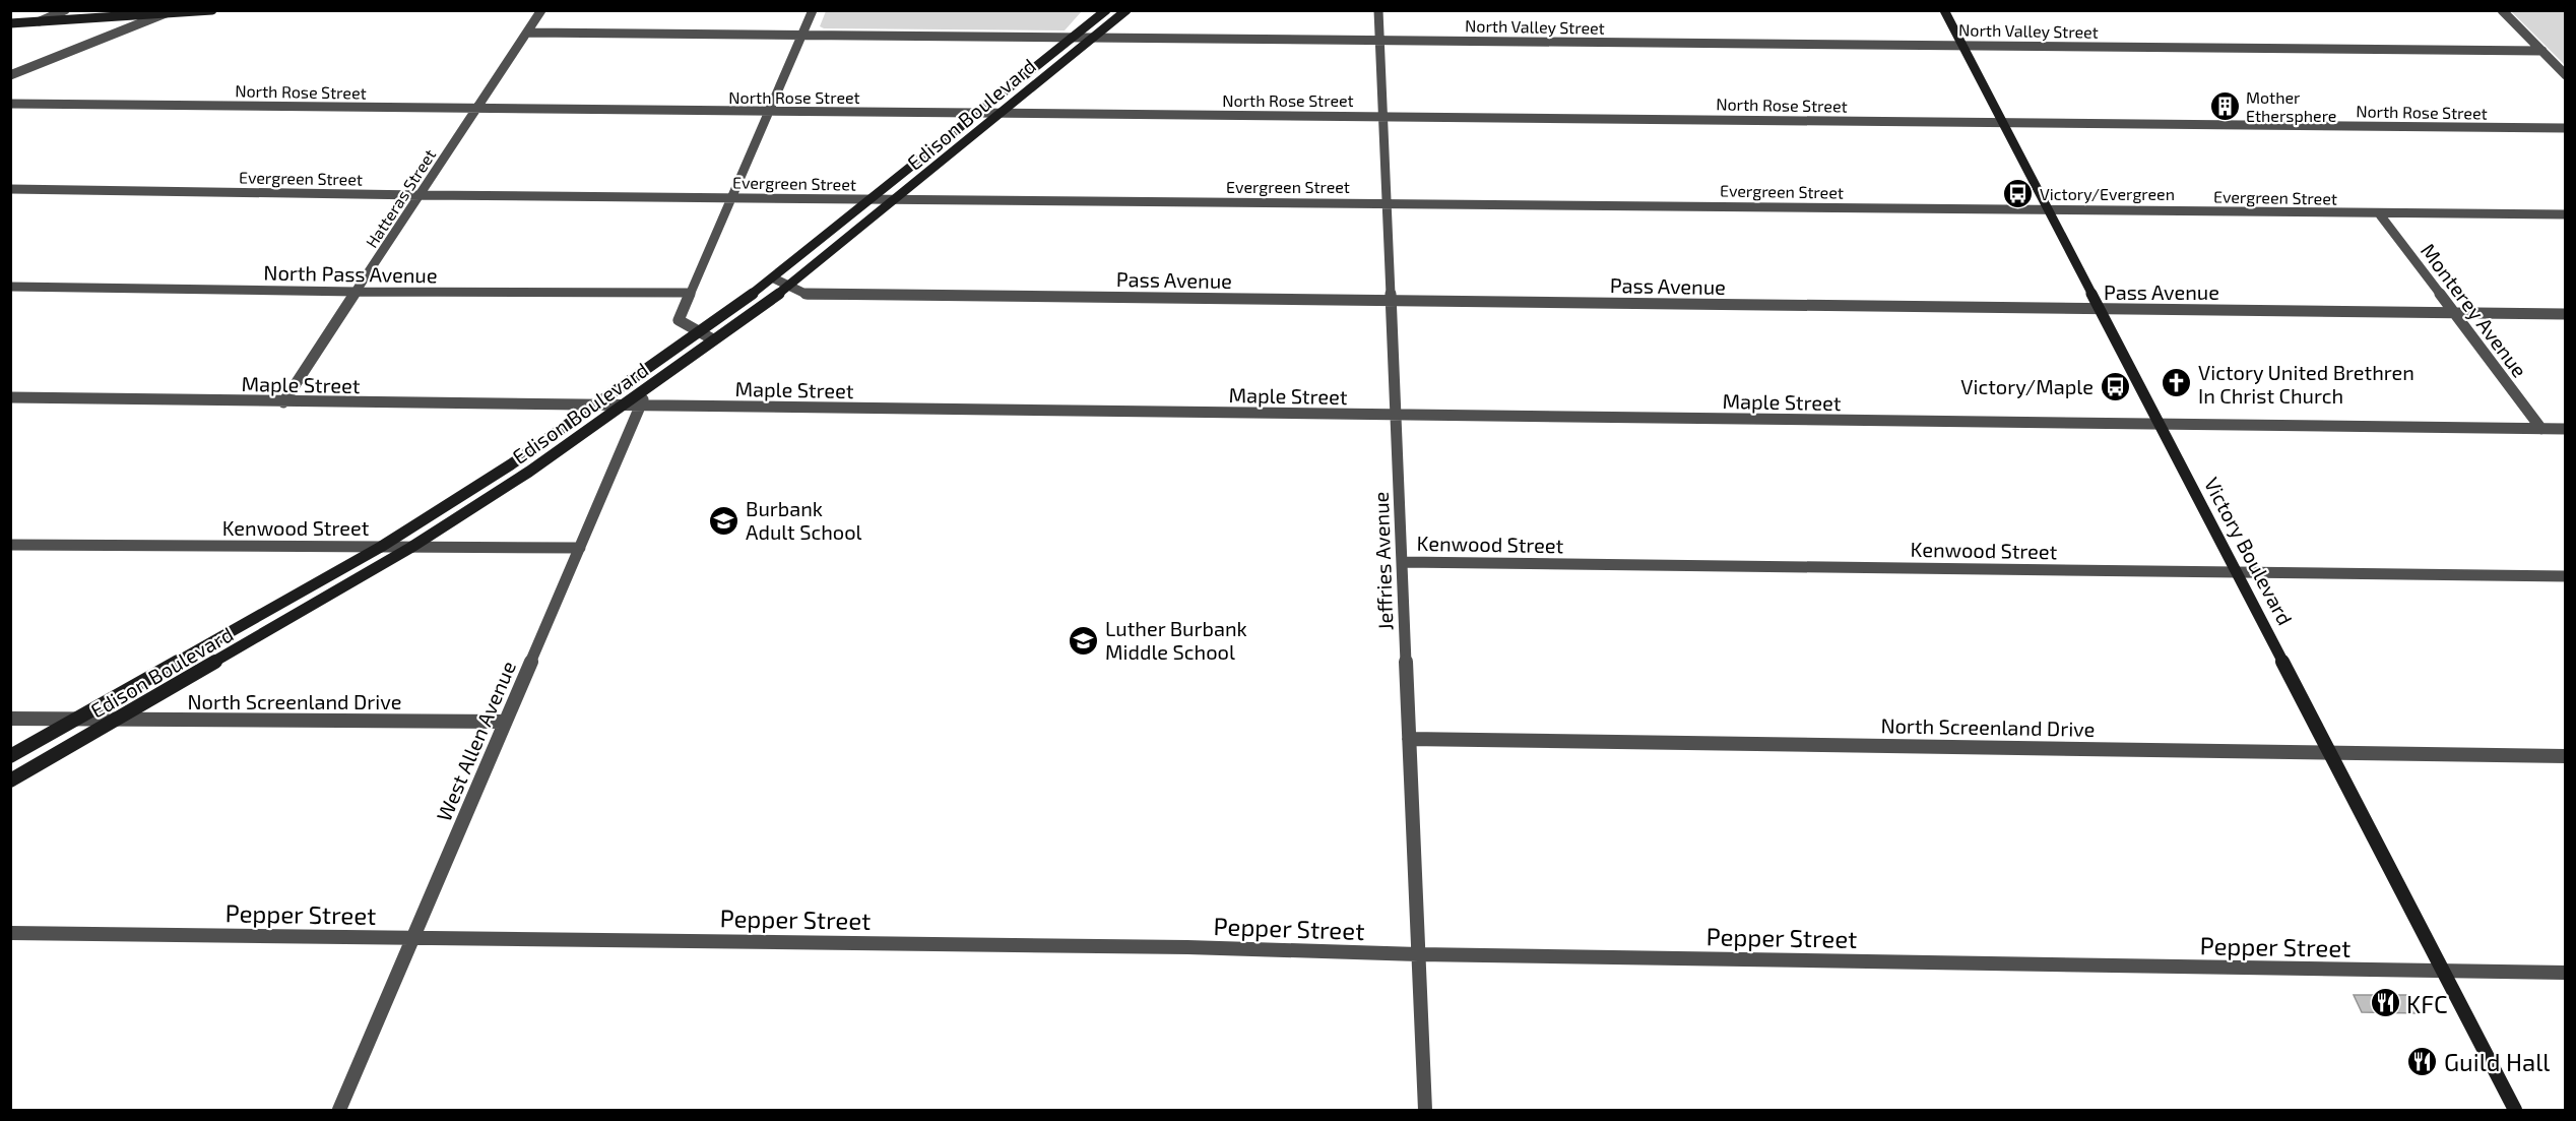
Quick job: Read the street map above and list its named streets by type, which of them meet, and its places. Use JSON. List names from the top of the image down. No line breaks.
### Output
{"streets":{"main road":["Edison Boulevard","Victory Boulevard"],"street":["North Valley Street","North Rose Street","Evergreen Street","Hatteras Street","North Pass Avenue","Pass Avenue","Monterey Avenue","Maple Street","Kenwood Street","Jeffries Avenue","North Screenland Drive","West Allen Avenue","Pepper Street"]},"crossings":[["North Valley Street","Edison Boulevard"],["North Valley Street","Hatteras Street"],["North Valley Street","Victory Boulevard"],["North Valley Street","Jeffries Avenue"],["North Rose Street","Edison Boulevard"],["North Rose Street","Hatteras Street"],["North Rose Street","Victory Boulevard"],["North Rose Street","Jeffries Avenue"],["Edison Boulevard","Evergreen Street"],["Edison Boulevard","Pass Avenue"],["Edison Boulevard","Maple Street"],["Edison Boulevard","Kenwood Street"],["Edison Boulevard","North Screenland Drive"],["Edison Boulevard","West Allen Avenue"],["Evergreen Street","Hatteras Street"],["Evergreen Street","Monterey Avenue"],["Evergreen Street","Victory Boulevard"],["Evergreen Street","Jeffries Avenue"],["Hatteras Street","North Pass Avenue"],["Hatteras Street","Maple Street"],["Pass Avenue","Monterey Avenue"],["Pass Avenue","Victory Boulevard"],["Pass Avenue","Jeffries Avenue"],["Monterey Avenue","Maple Street"],["Maple Street","Victory Boulevard"],["Maple Street","Jeffries Avenue"],["Maple Street","West Allen Avenue"],["Kenwood Street","Victory Boulevard"],["Kenwood Street","Jeffries Avenue"],["Kenwood Street","West Allen Avenue"],["Victory Boulevard","North Screenland Drive"],["Victory Boulevard","Pepper Street"],["Jeffries Avenue","North Screenland Drive"],["Jeffries Avenue","Pepper Street"],["North Screenland Drive","West Allen Avenue"],["West Allen Avenue","Pepper Street"]],"places":{"building":["Mother Ethersphere"],"bus stop":["Victory/Evergreen","Victory/Maple"],"church":["Victory United Brethren In Christ Church"],"school or university":["Burbank Adult School","Luther Burbank Middle School"],"restaurant":["KFC","Guild Hall"]}}
